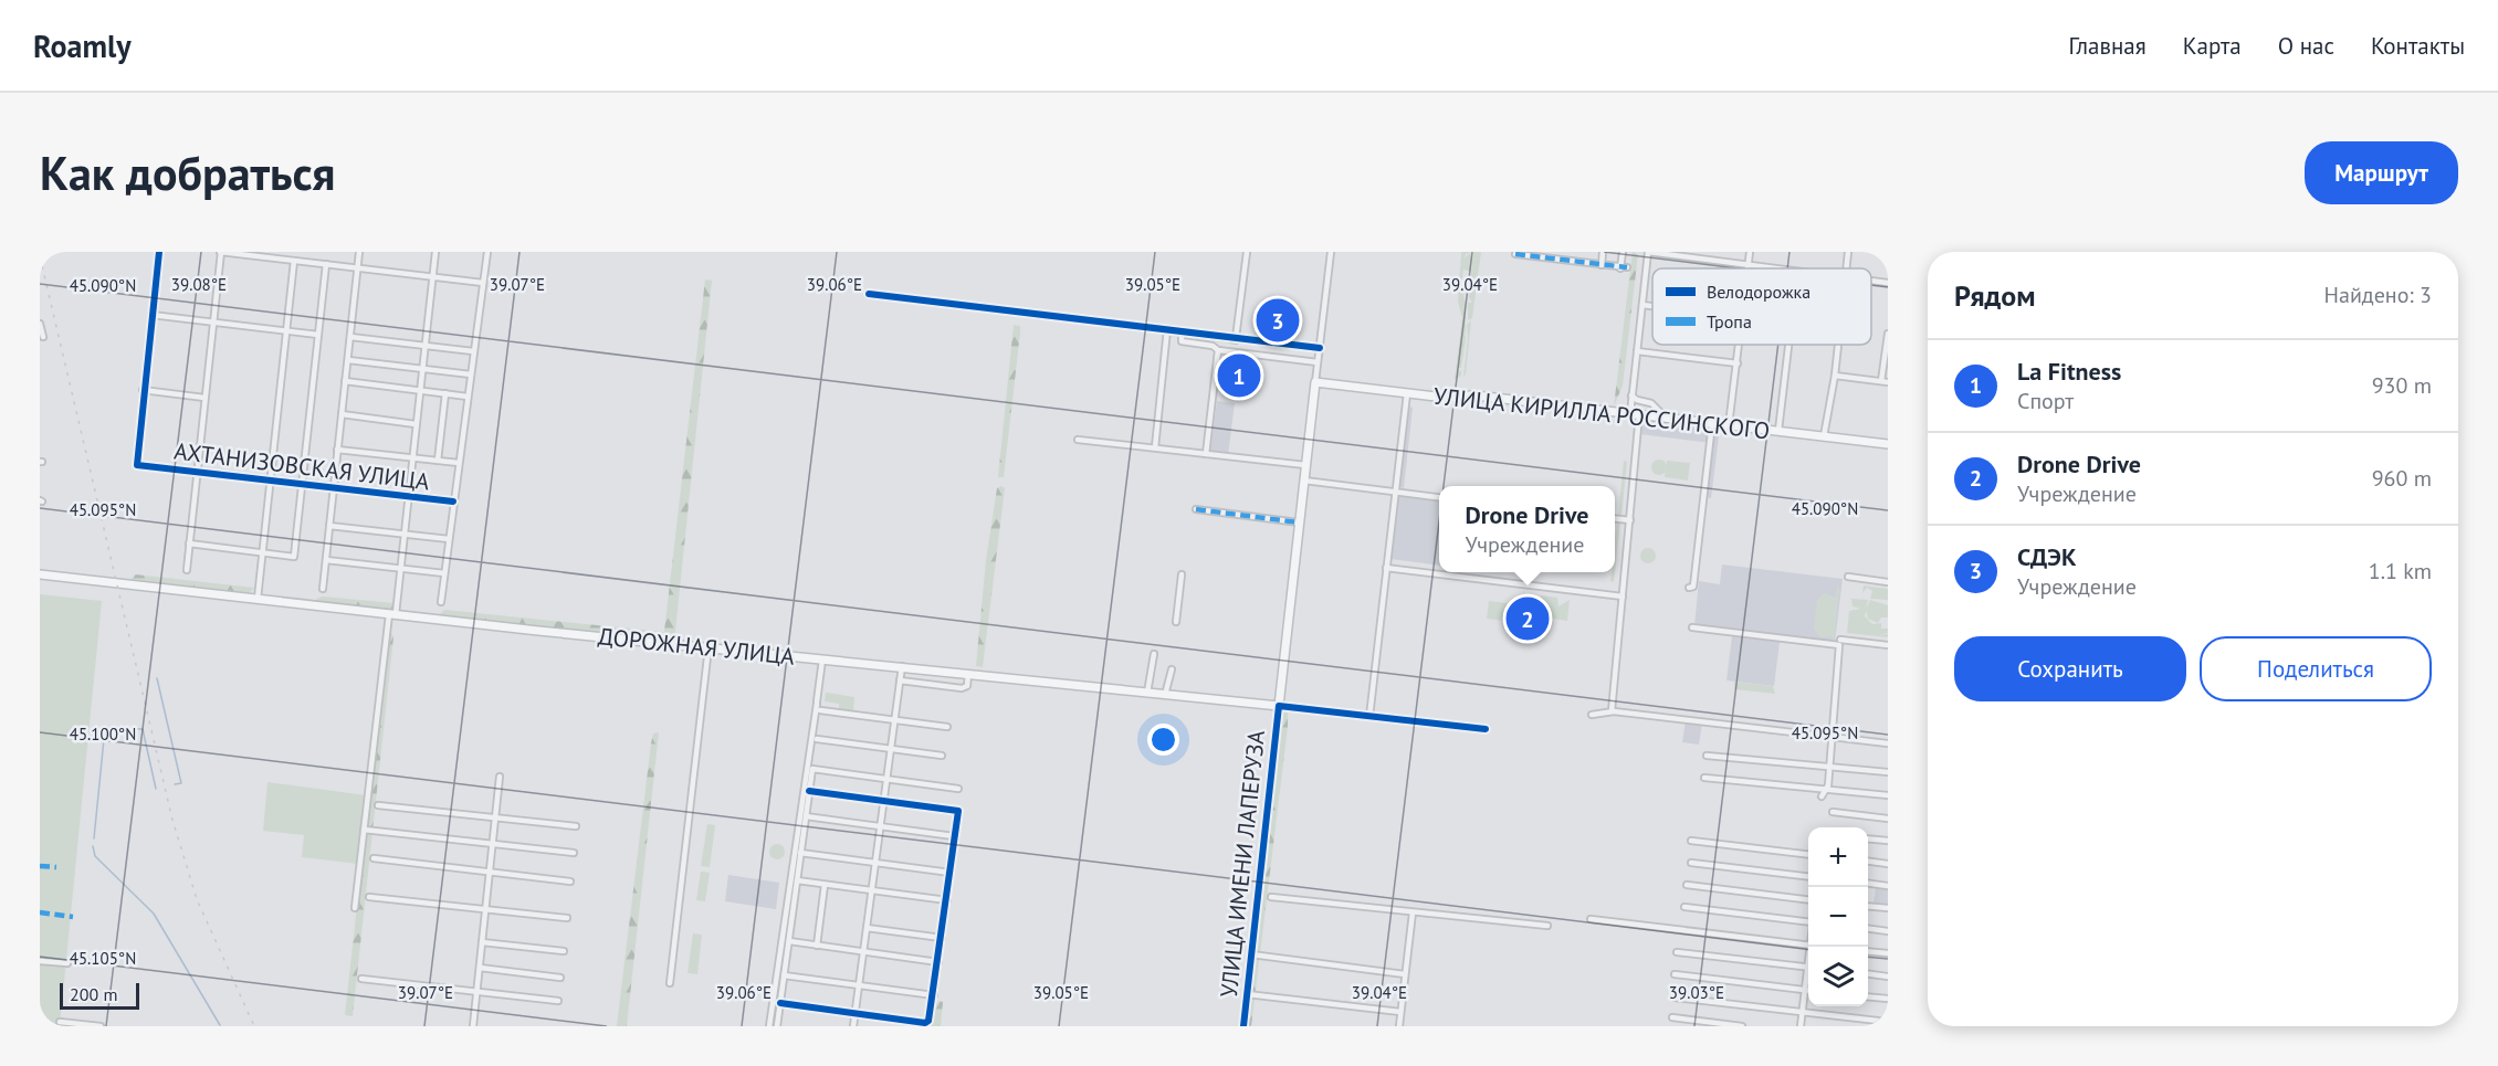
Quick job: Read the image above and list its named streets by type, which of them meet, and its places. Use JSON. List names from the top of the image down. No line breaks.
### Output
{"streets":{"main road":["УЛИЦА КИРИЛЛА РОССИНСКОГО","ДОРОЖНАЯ УЛИЦА"],"street":["АХТАНИЗОВСКАЯ УЛИЦА","УЛИЦА ИМЕНИ ЛАПЕРУЗА"]},"crossings":[["ДОРОЖНАЯ УЛИЦА","УЛИЦА ИМЕНИ ЛАПЕРУЗА"]],"legend":["Велодорожка","Тропа"],"scale_bar":"200 m","page":{"header":"Roamly","nav":["Главная","Карта","О нас","Контакты"],"buttons":["Маршрут",["Сохранить","Поделиться"]],"title":"Как добраться","heading":["Рядом","Найдено: 3"],"pins":["3","1","2"],"list":[{"mark":"1","name":"La Fitness","note":"Спорт","value":"930 m"},{"mark":"2","name":"Drone Drive","note":"Учреждение","value":"960 m"},{"mark":"3","name":"СДЭК","note":"Учреждение","value":"1.1 km"}],"popup":["Drone Drive","Учреждение"],"map_buttons":["+","−"],"scale":"200 m"},"coordinates":["39.08°E","39.07°E","39.06°E","39.05°E","39.04°E","45.090°N","45.095°N","45.100°N","45.105°N","39.03°E"]}
